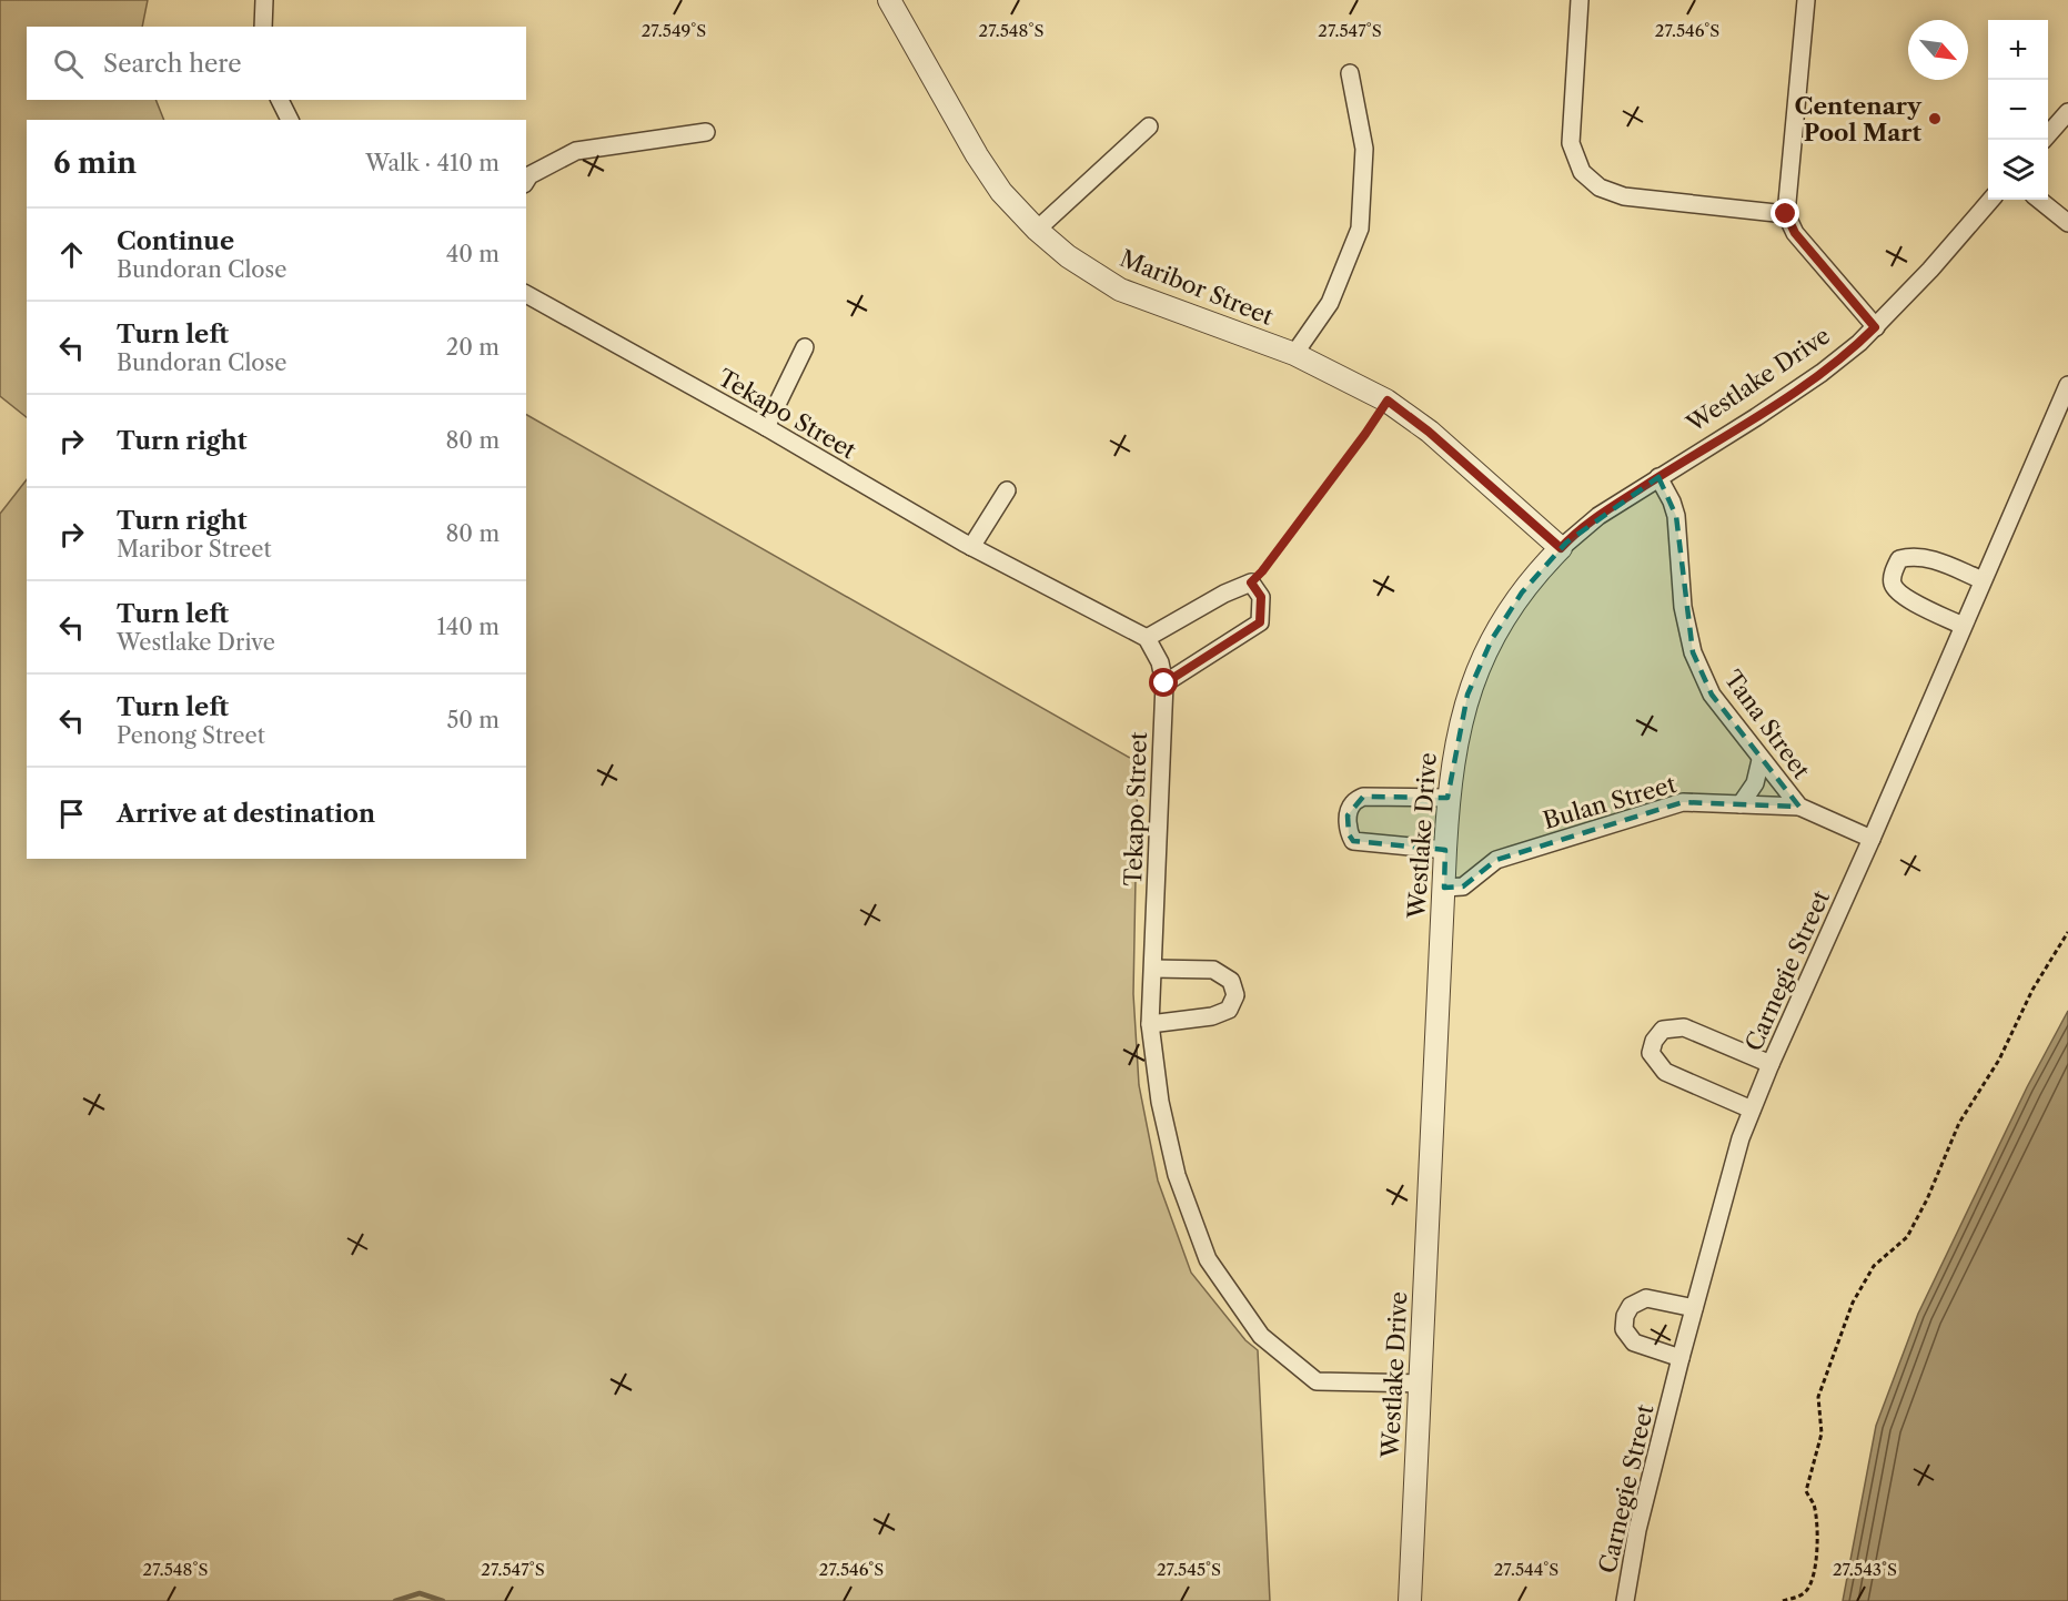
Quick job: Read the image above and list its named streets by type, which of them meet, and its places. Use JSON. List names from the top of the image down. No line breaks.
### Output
{"streets":{"street":["Maribor Street","Westlake Drive","Tekapo Street","Tana Street","Bulan Street","Carnegie Street"]},"crossings":[["Maribor Street","Westlake Drive"],["Westlake Drive","Tekapo Street"],["Westlake Drive","Tana Street"],["Westlake Drive","Bulan Street"],["Tana Street","Bulan Street"],["Tana Street","Carnegie Street"]],"places":["Centenary Pool Mart"],"north":"bottom right","page":{"map_buttons":["+","−"],"search":"Search here","heading":["6 min","Walk · 410 m"],"list":[["Continue","Bundoran Close","40 m"],["Turn left","Bundoran Close","20 m"],["Turn right","80 m"],["Turn right","Maribor Street","80 m"],["Turn left","Westlake Drive","140 m"],["Turn left","Penong Street","50 m"],"Arrive at destination"]},"coordinates":["27.549°S","27.548°S","27.547°S","27.546°S","27.545°S","27.544°S","27.543°S"]}
